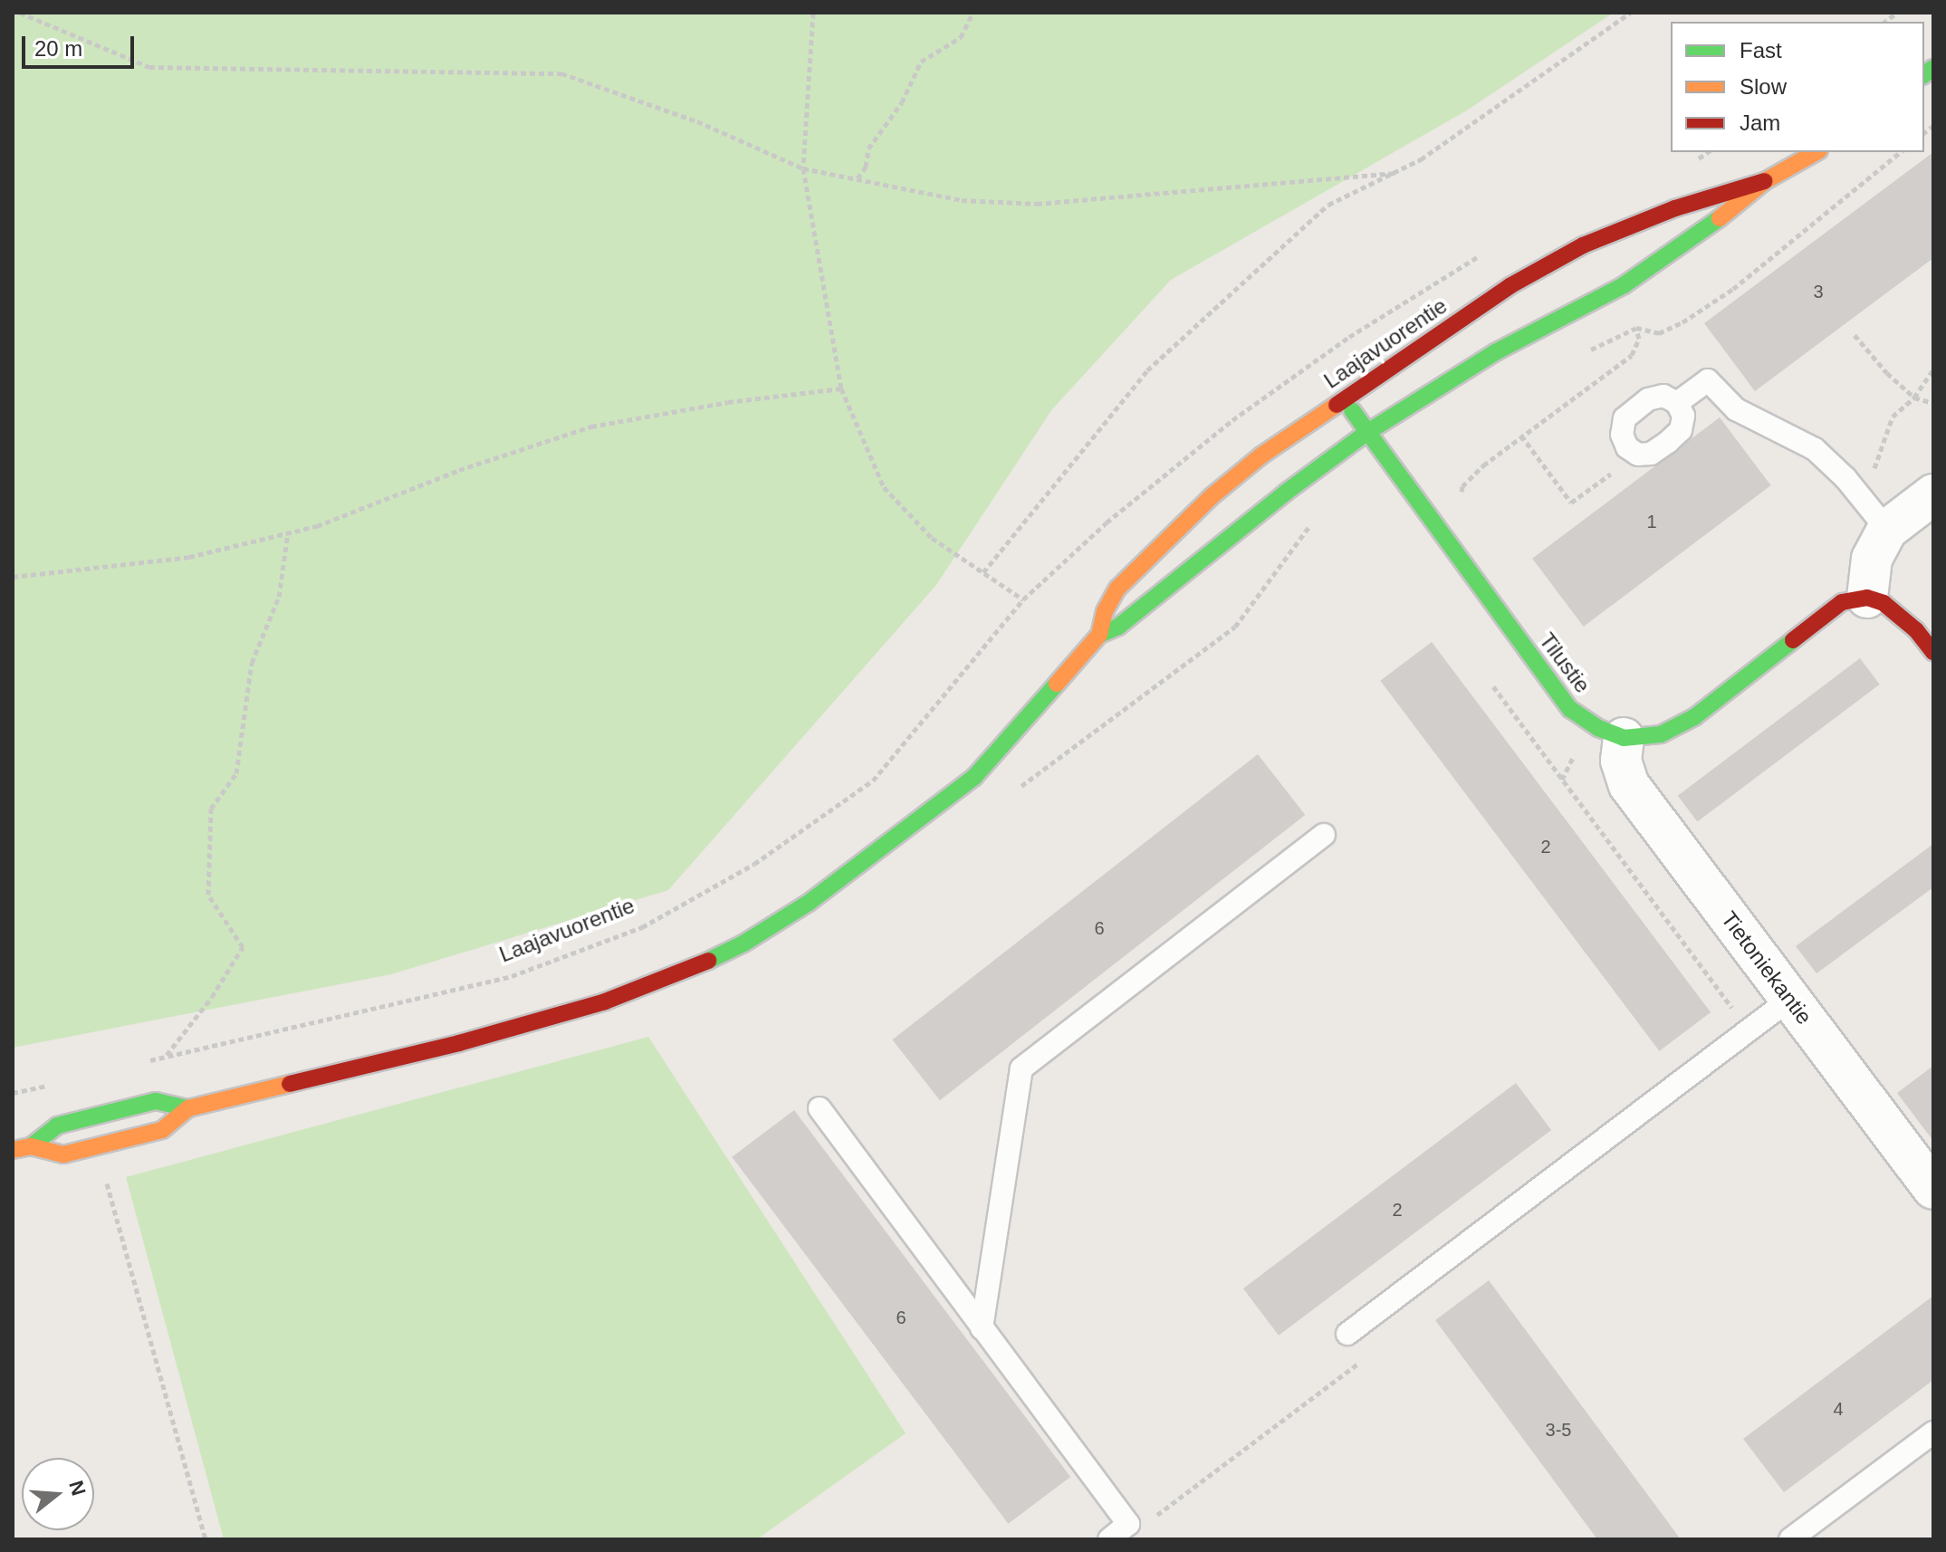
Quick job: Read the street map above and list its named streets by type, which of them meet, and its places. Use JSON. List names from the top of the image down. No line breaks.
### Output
{"streets":{"main road":["Laajavuorentie","Tilustie"],"street":["Tietoniekantie"]},"crossings":[["Laajavuorentie","Tilustie"],["Tilustie","Tietoniekantie"]],"house_numbers":["3","1","2","6","2","6","4","3-5"],"legend":["Fast","Slow","Jam"],"scale_bar":"20 m","north":"right"}
